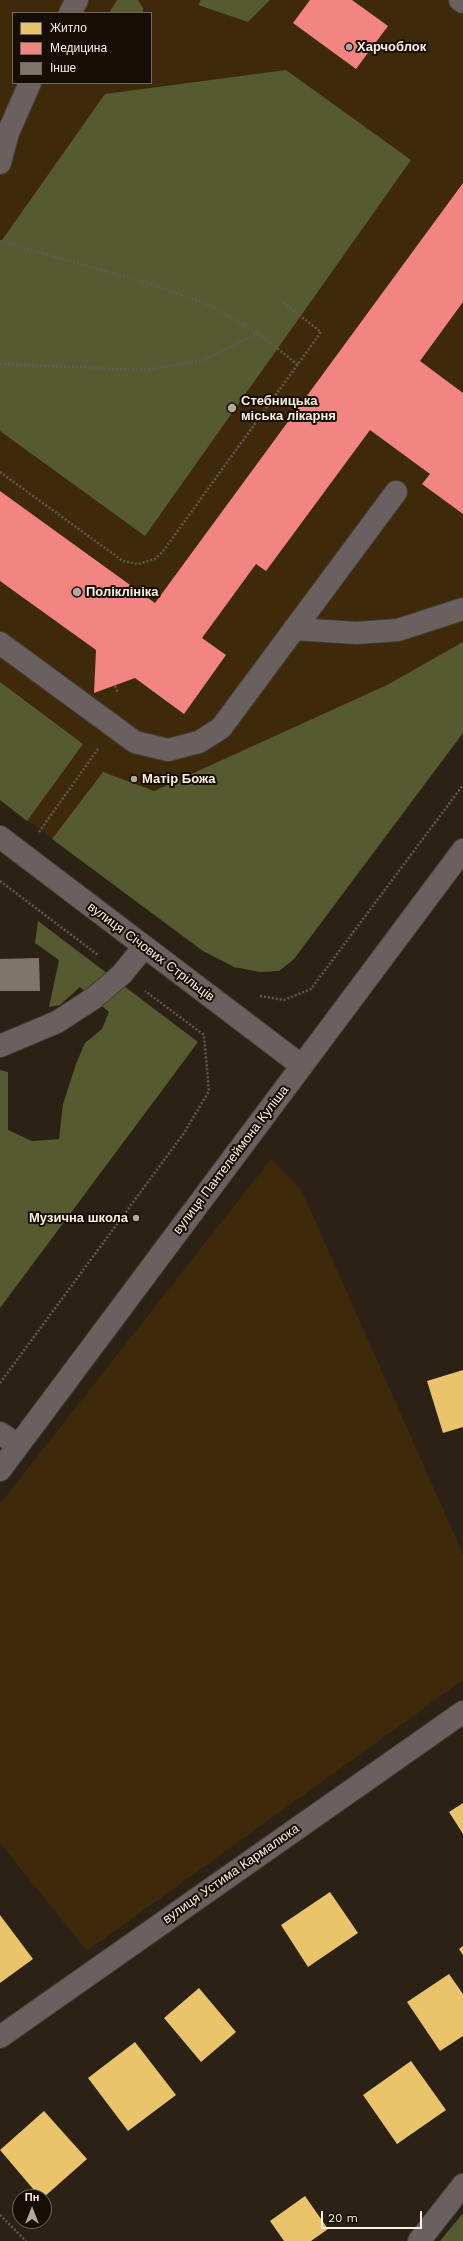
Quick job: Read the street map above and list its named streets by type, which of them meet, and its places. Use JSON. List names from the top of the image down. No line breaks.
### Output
{"streets":{"street":["вулиця Січових Стрільців","вулиця Пантелеймона Куліша","вулиця Устима Кармалюка"]},"crossings":[["вулиця Січових Стрільців","вулиця Пантелеймона Куліша"]],"places":["Харчоблок","Стебницька міська лікарня","Поліклініка","Матір Божа","Музична школа"],"legend":["Житло","Медицина","Інше"],"scale_bar":"20 m","north":"top"}
